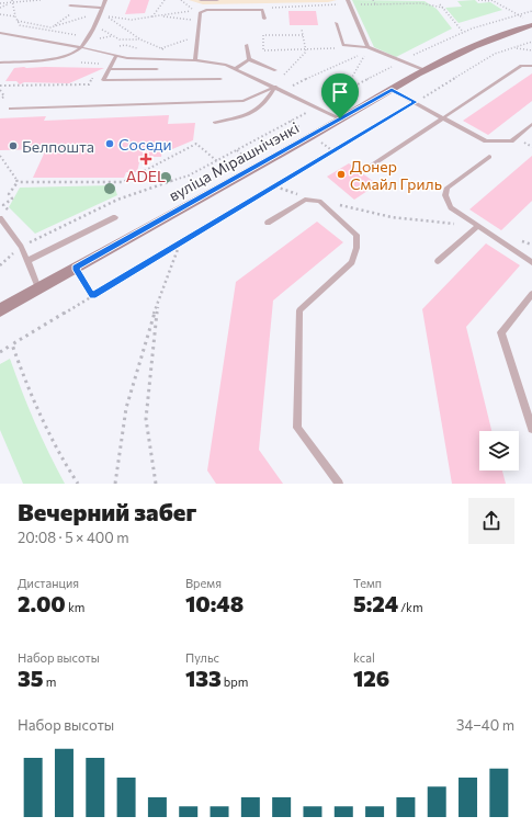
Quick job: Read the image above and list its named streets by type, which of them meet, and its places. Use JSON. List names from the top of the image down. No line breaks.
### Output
{"streets":{"main road":["вуліца Мірашнічэнкі"]},"places":{"other":["Соседи","Белпошта","Донер Смайл Гриль"],"health":["ADEL"]},"page":{"heading":["Вечерний забег","20:08 · 5 × 400 m"],"stats":[["Дистанция","2.00 km"],["Время","10:48"],["Темп","5:24 /km"],["Набор высоты","35 m"],["Пульс","133 bpm"],["kcal","126"]],"chart":["Набор высоты","34–40 m"]}}
